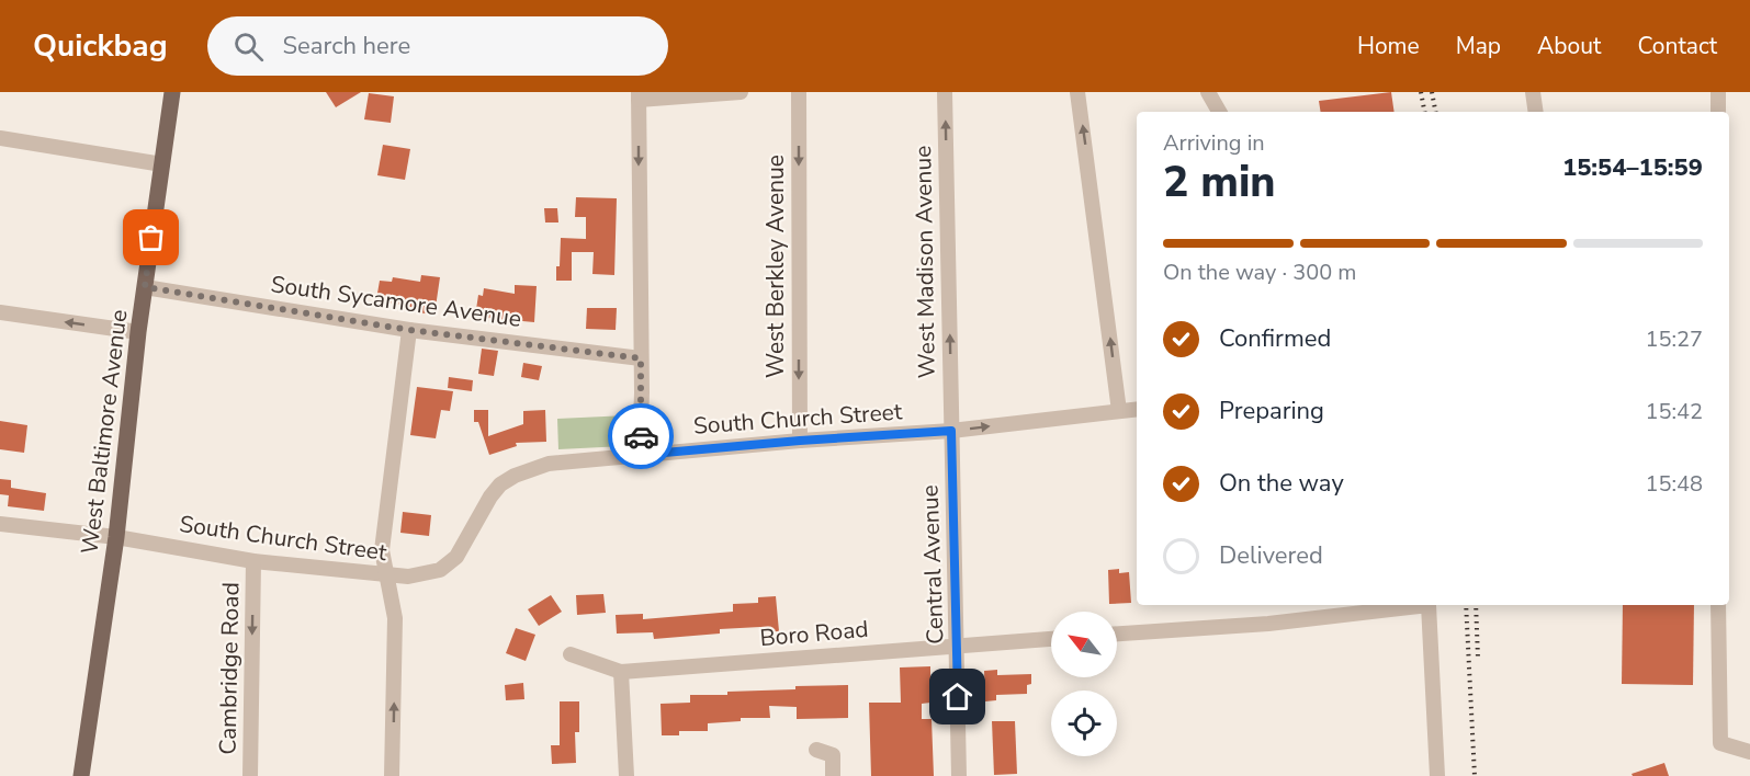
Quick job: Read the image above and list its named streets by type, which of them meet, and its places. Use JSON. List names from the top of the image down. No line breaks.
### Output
{"streets":{"main road":["West Baltimore Avenue"],"street":["West Madison Avenue","West Berkley Avenue","South Sycamore Avenue","South Church Street","Central Avenue","Boro Road","Cambridge Road"]},"crossings":[["West Madison Avenue","South Church Street"],["West Madison Avenue","Central Avenue"],["West Berkley Avenue","South Church Street"],["South Sycamore Avenue","West Baltimore Avenue"],["South Church Street","West Baltimore Avenue"],["South Church Street","Central Avenue"],["South Church Street","Cambridge Road"],["Central Avenue","Boro Road"]],"one_way":["West Madison Avenue","West Berkley Avenue","Cambridge Road"],"north":"top left","page":{"header":"Quickbag","search":"Search here","nav":["Home","Map","About","Contact"],"heading":["2 min","Arriving in","15:54–15:59"],"bar":"On the way · 300 m","list":[["Confirmed","15:27"],["Preparing","15:42"],["On the way","15:48"],"Delivered"]}}
